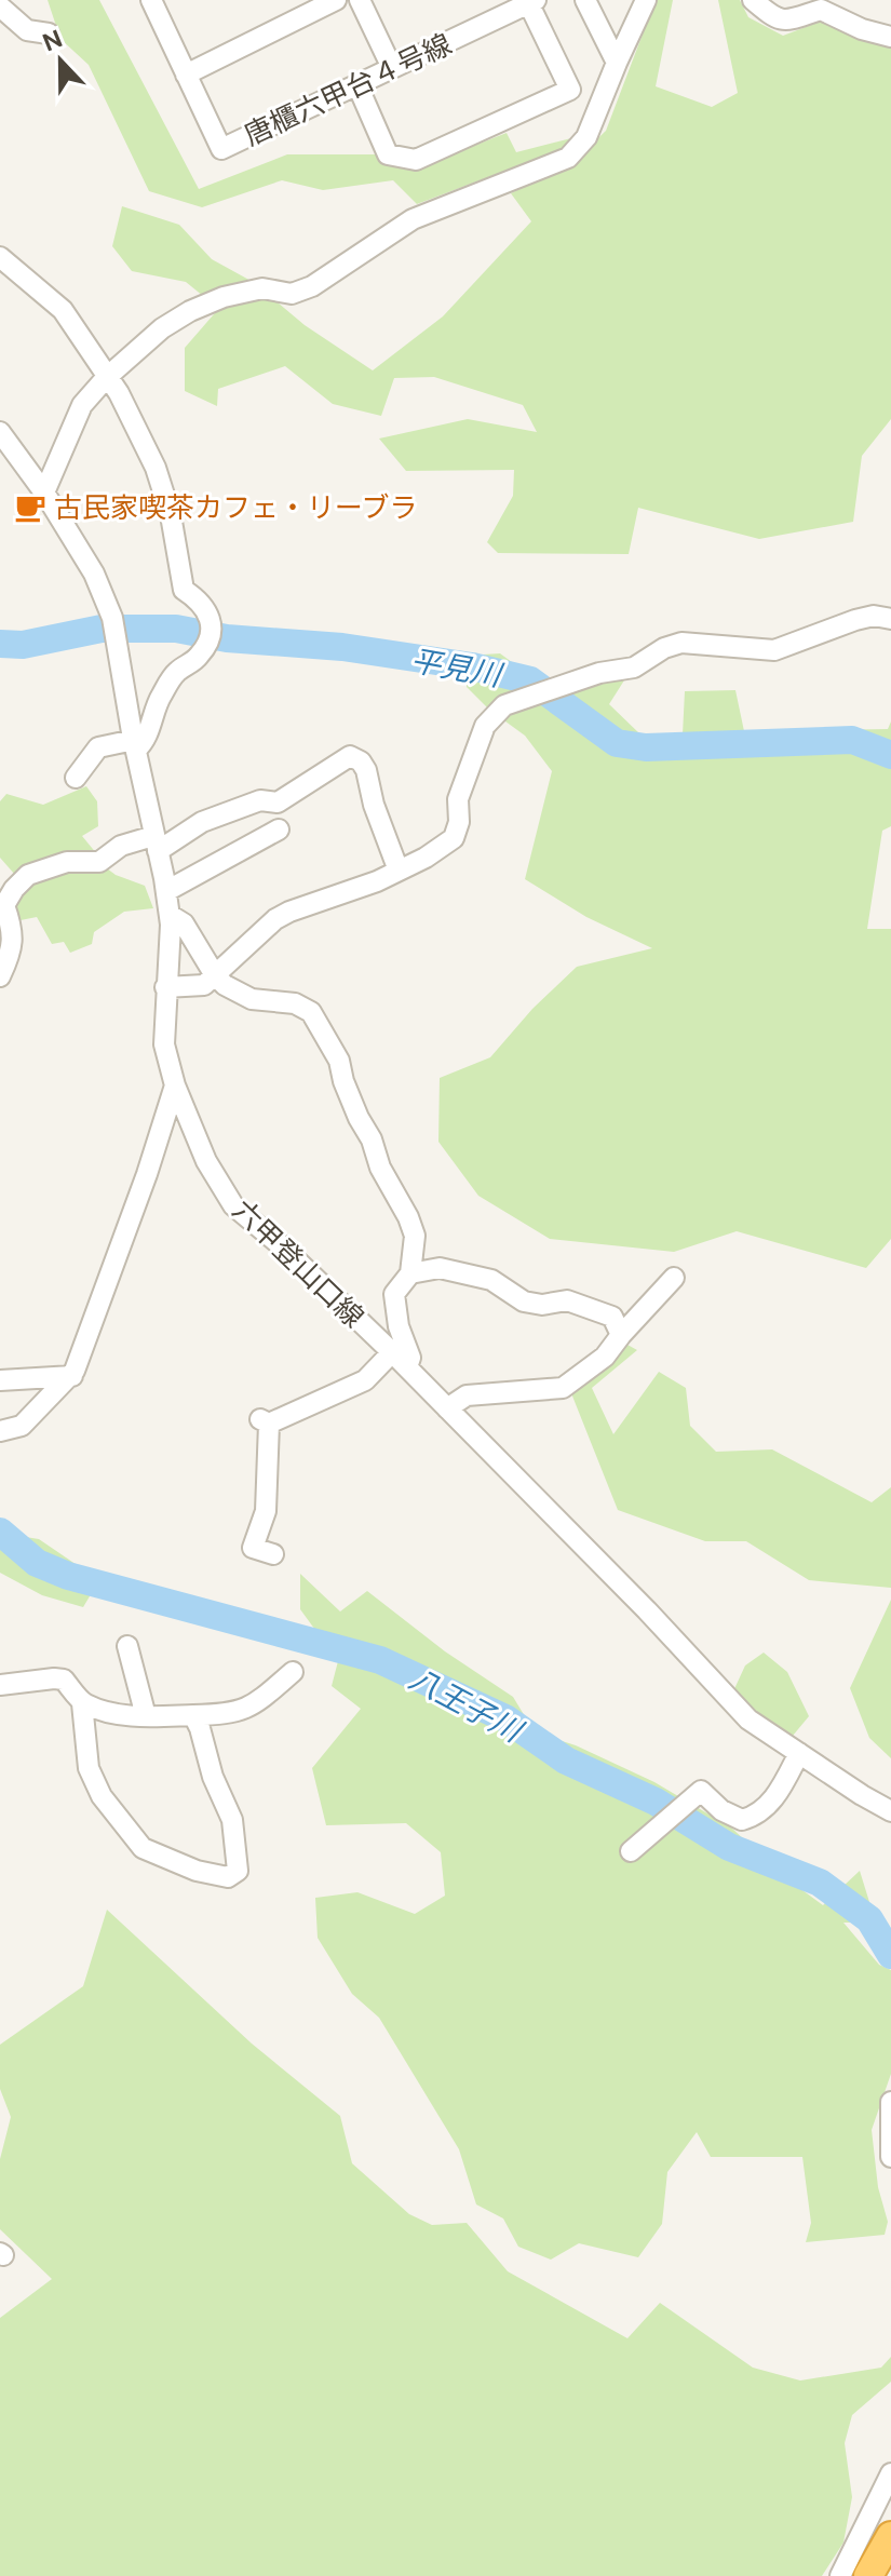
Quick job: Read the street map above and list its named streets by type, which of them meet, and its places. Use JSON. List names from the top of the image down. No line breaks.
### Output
{"streets":{"street":["唐櫃六甲台４号線","六甲登山口線"]},"water":["平見川","八王子川"],"places":{"cafe":["古民家喫茶カフェ・リーブラ"]},"north":"top"}
